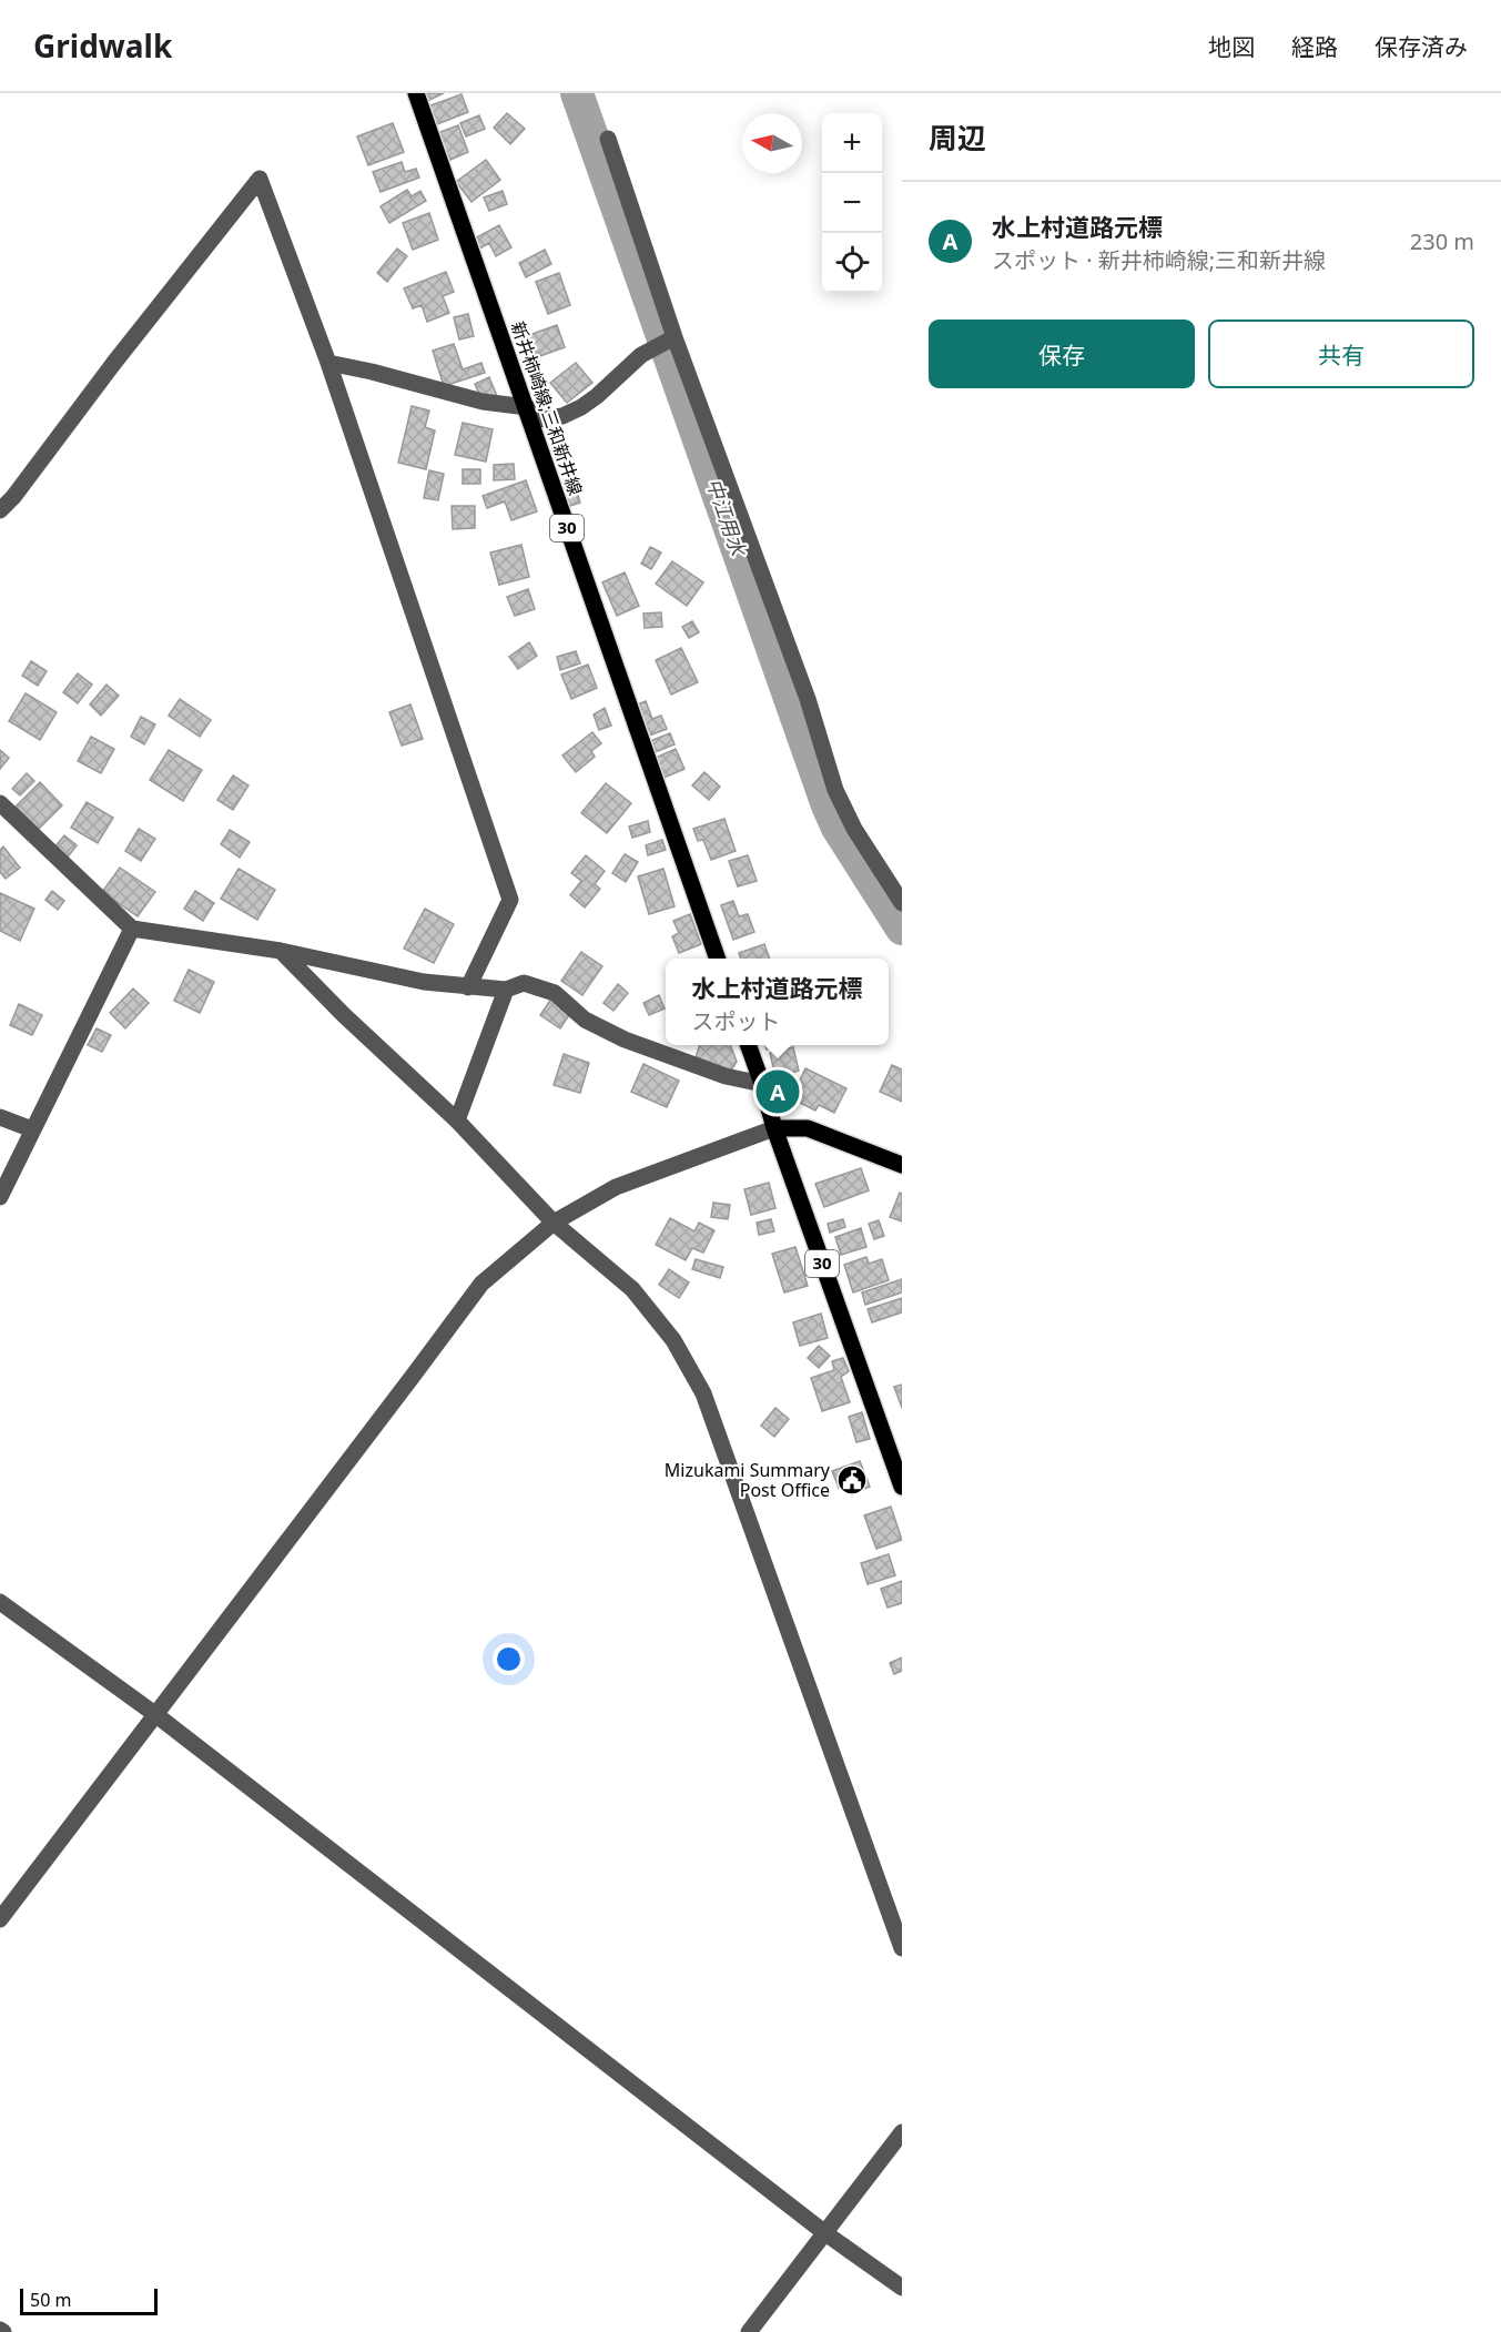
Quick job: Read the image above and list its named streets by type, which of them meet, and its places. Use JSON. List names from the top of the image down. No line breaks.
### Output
{"streets":{"main road":["新井柿崎線;三和新井線","30"]},"water":["中江用水"],"places":{"public building":["Mizukami Summary Post Office"]},"scale_bar":"50 m","north":"left","page":{"header":"Gridwalk","nav":["地図","経路","保存済み"],"heading":"周辺","map_buttons":["+","−"],"list":[{"mark":"A","name":"水上村道路元標","note":"スポット · 新井柿崎線;三和新井線","value":"230 m"}],"buttons":["保存","共有"],"popup":["水上村道路元標","スポット"],"pins":"A","scale":"50 m"}}
